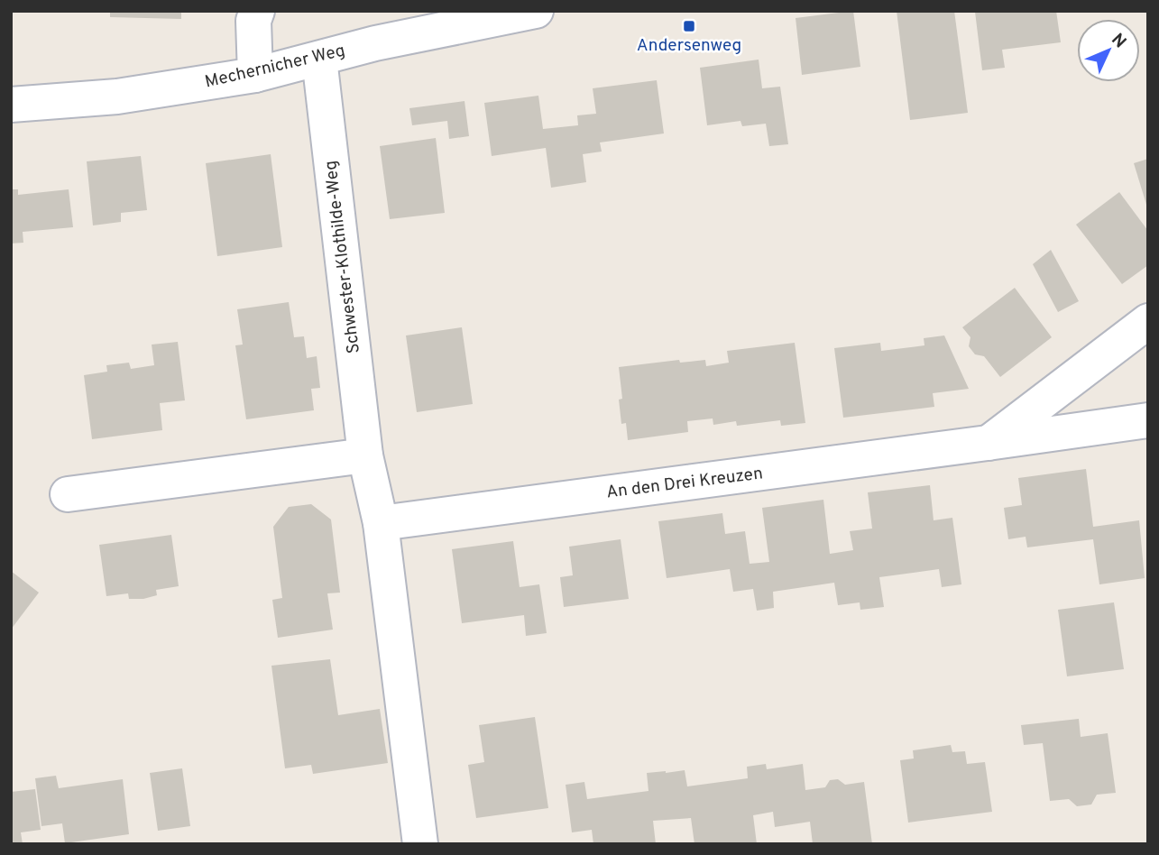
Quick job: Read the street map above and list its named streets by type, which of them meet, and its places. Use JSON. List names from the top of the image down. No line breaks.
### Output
{"streets":{"street":["Mechernicher Weg","Schwester-Klothilde-Weg","An den Drei Kreuzen"]},"crossings":[["Mechernicher Weg","Schwester-Klothilde-Weg"],["Schwester-Klothilde-Weg","An den Drei Kreuzen"]],"places":{"transit":["Andersenweg"]},"north":"top right"}
